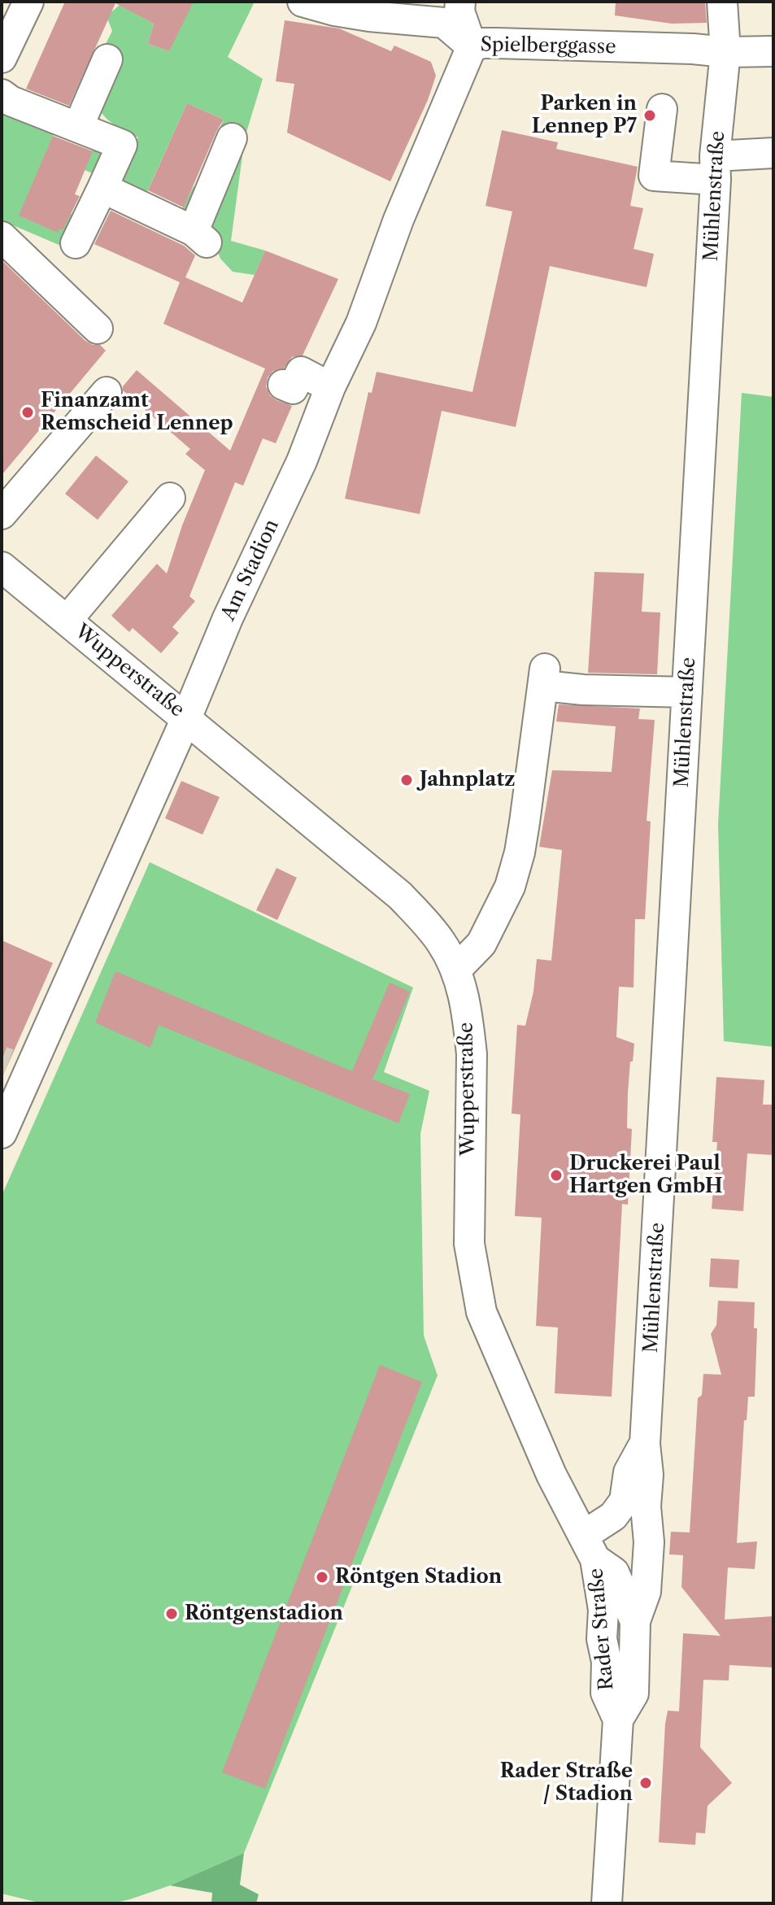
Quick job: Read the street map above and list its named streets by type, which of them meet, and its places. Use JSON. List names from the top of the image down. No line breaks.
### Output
{"streets":{"street":["Spielberggasse","Mühlenstraße","Am Stadion","Wupperstraße","Rader Straße"]},"crossings":[["Spielberggasse","Mühlenstraße"],["Spielberggasse","Am Stadion"],["Mühlenstraße","Wupperstraße"],["Mühlenstraße","Rader Straße"],["Am Stadion","Wupperstraße"],["Wupperstraße","Rader Straße"]],"places":["Parken in Lennep P7","Finanzamt Remscheid Lennep","Jahnplatz","Druckerei Paul Hartgen GmbH","Röntgen Stadion","Röntgenstadion","Rader Straße / Stadion"]}
